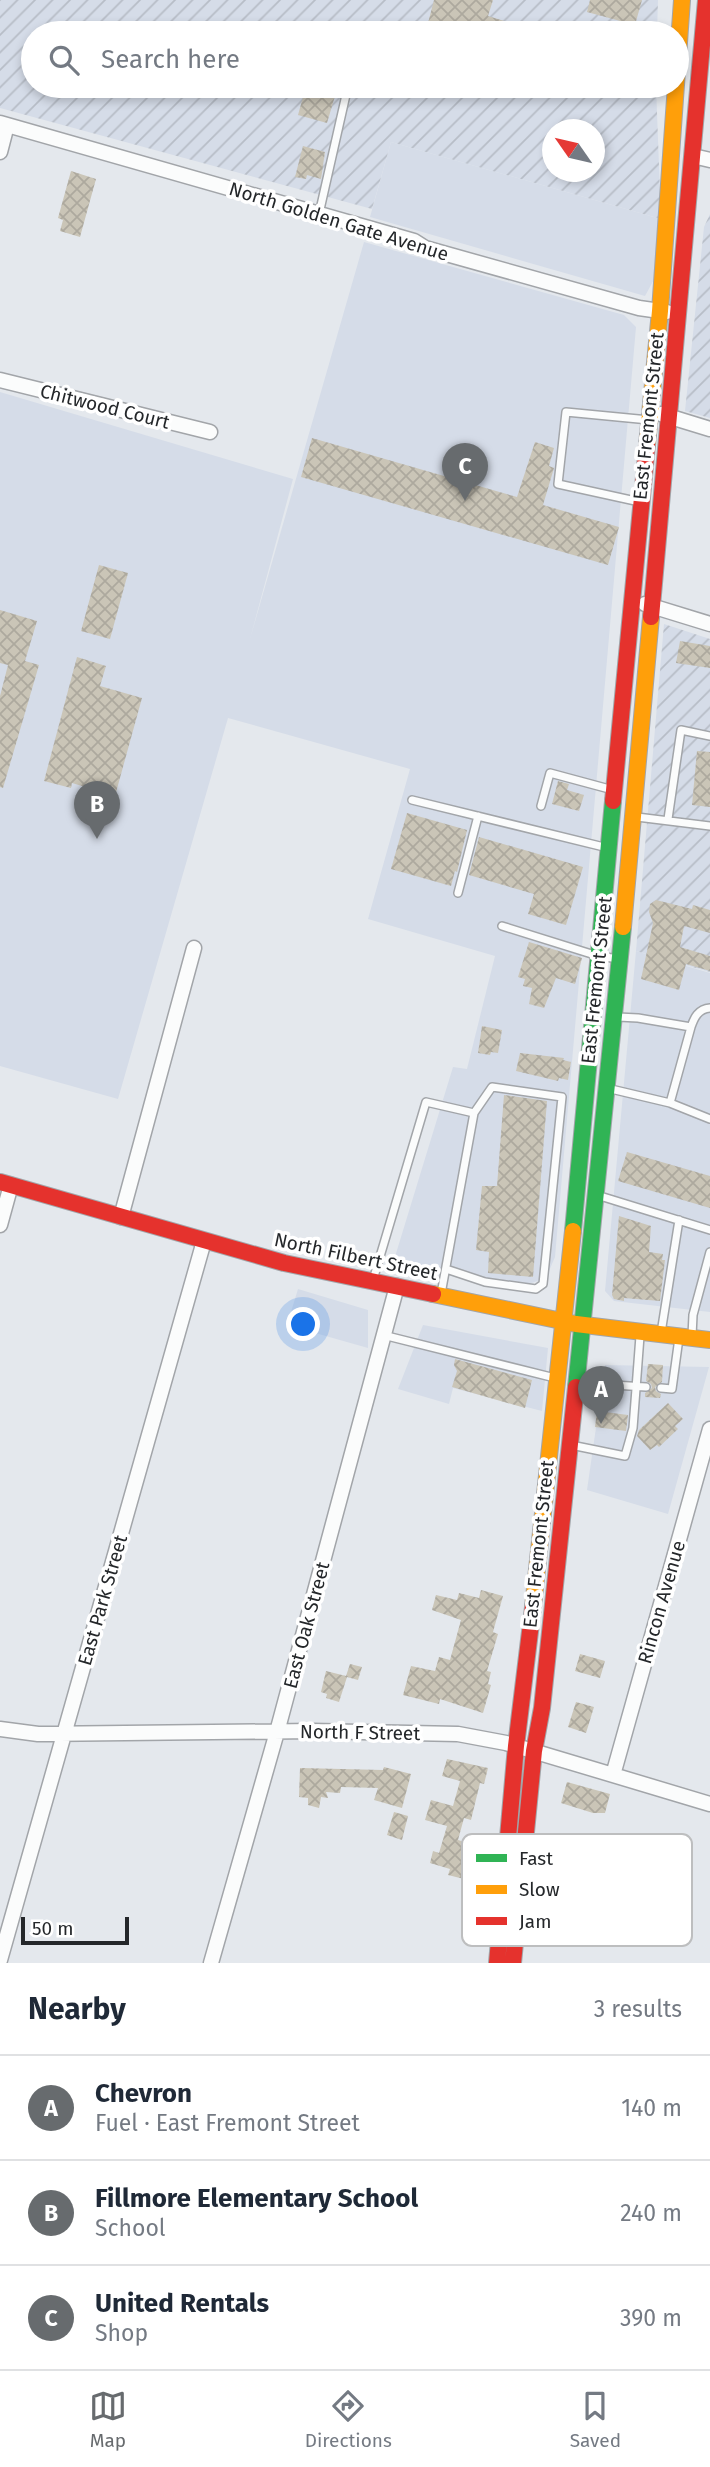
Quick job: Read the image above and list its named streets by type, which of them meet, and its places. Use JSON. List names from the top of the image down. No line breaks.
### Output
{"streets":{"main road":["East Fremont Street","North Filbert Street"],"street":["North Golden Gate Avenue","Chitwood Court","East Park Street","Rincon Avenue","East Oak Street","North F Street"]},"crossings":[["North Golden Gate Avenue","East Fremont Street"],["East Fremont Street","North Filbert Street"],["East Fremont Street","North F Street"],["North Filbert Street","East Park Street"],["North Filbert Street","East Oak Street"],["East Park Street","North F Street"],["Rincon Avenue","North F Street"],["East Oak Street","North F Street"]],"legend":["Fast","Slow","Jam"],"scale_bar":"50 m","north":"top left","page":{"search":"Search here","pins":["C","B","A"],"scale":"50 m","heading":["Nearby","3 results"],"list":[{"mark":"A","name":"Chevron","note":"Fuel · East Fremont Street","value":"140 m"},{"mark":"B","name":"Fillmore Elementary School","note":"School","value":"240 m"},{"mark":"C","name":"United Rentals","note":"Shop","value":"390 m"}],"nav":["Map","Directions","Saved"]}}
